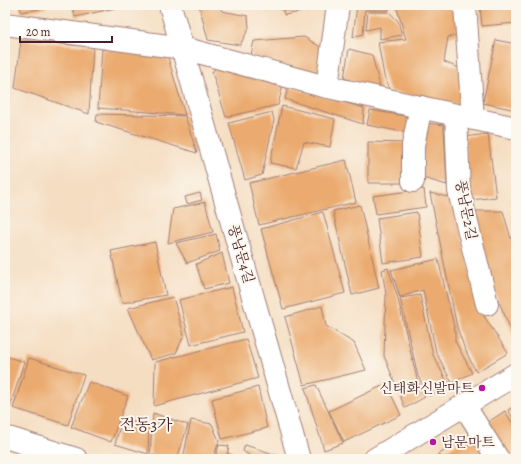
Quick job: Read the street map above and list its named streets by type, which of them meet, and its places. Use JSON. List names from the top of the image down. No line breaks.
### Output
{"streets":{"street":["풍남문2길","풍남문4길"]},"districts":["전동3가"],"places":["신태화신발마트","남문마트"],"scale_bar":"20 m"}
